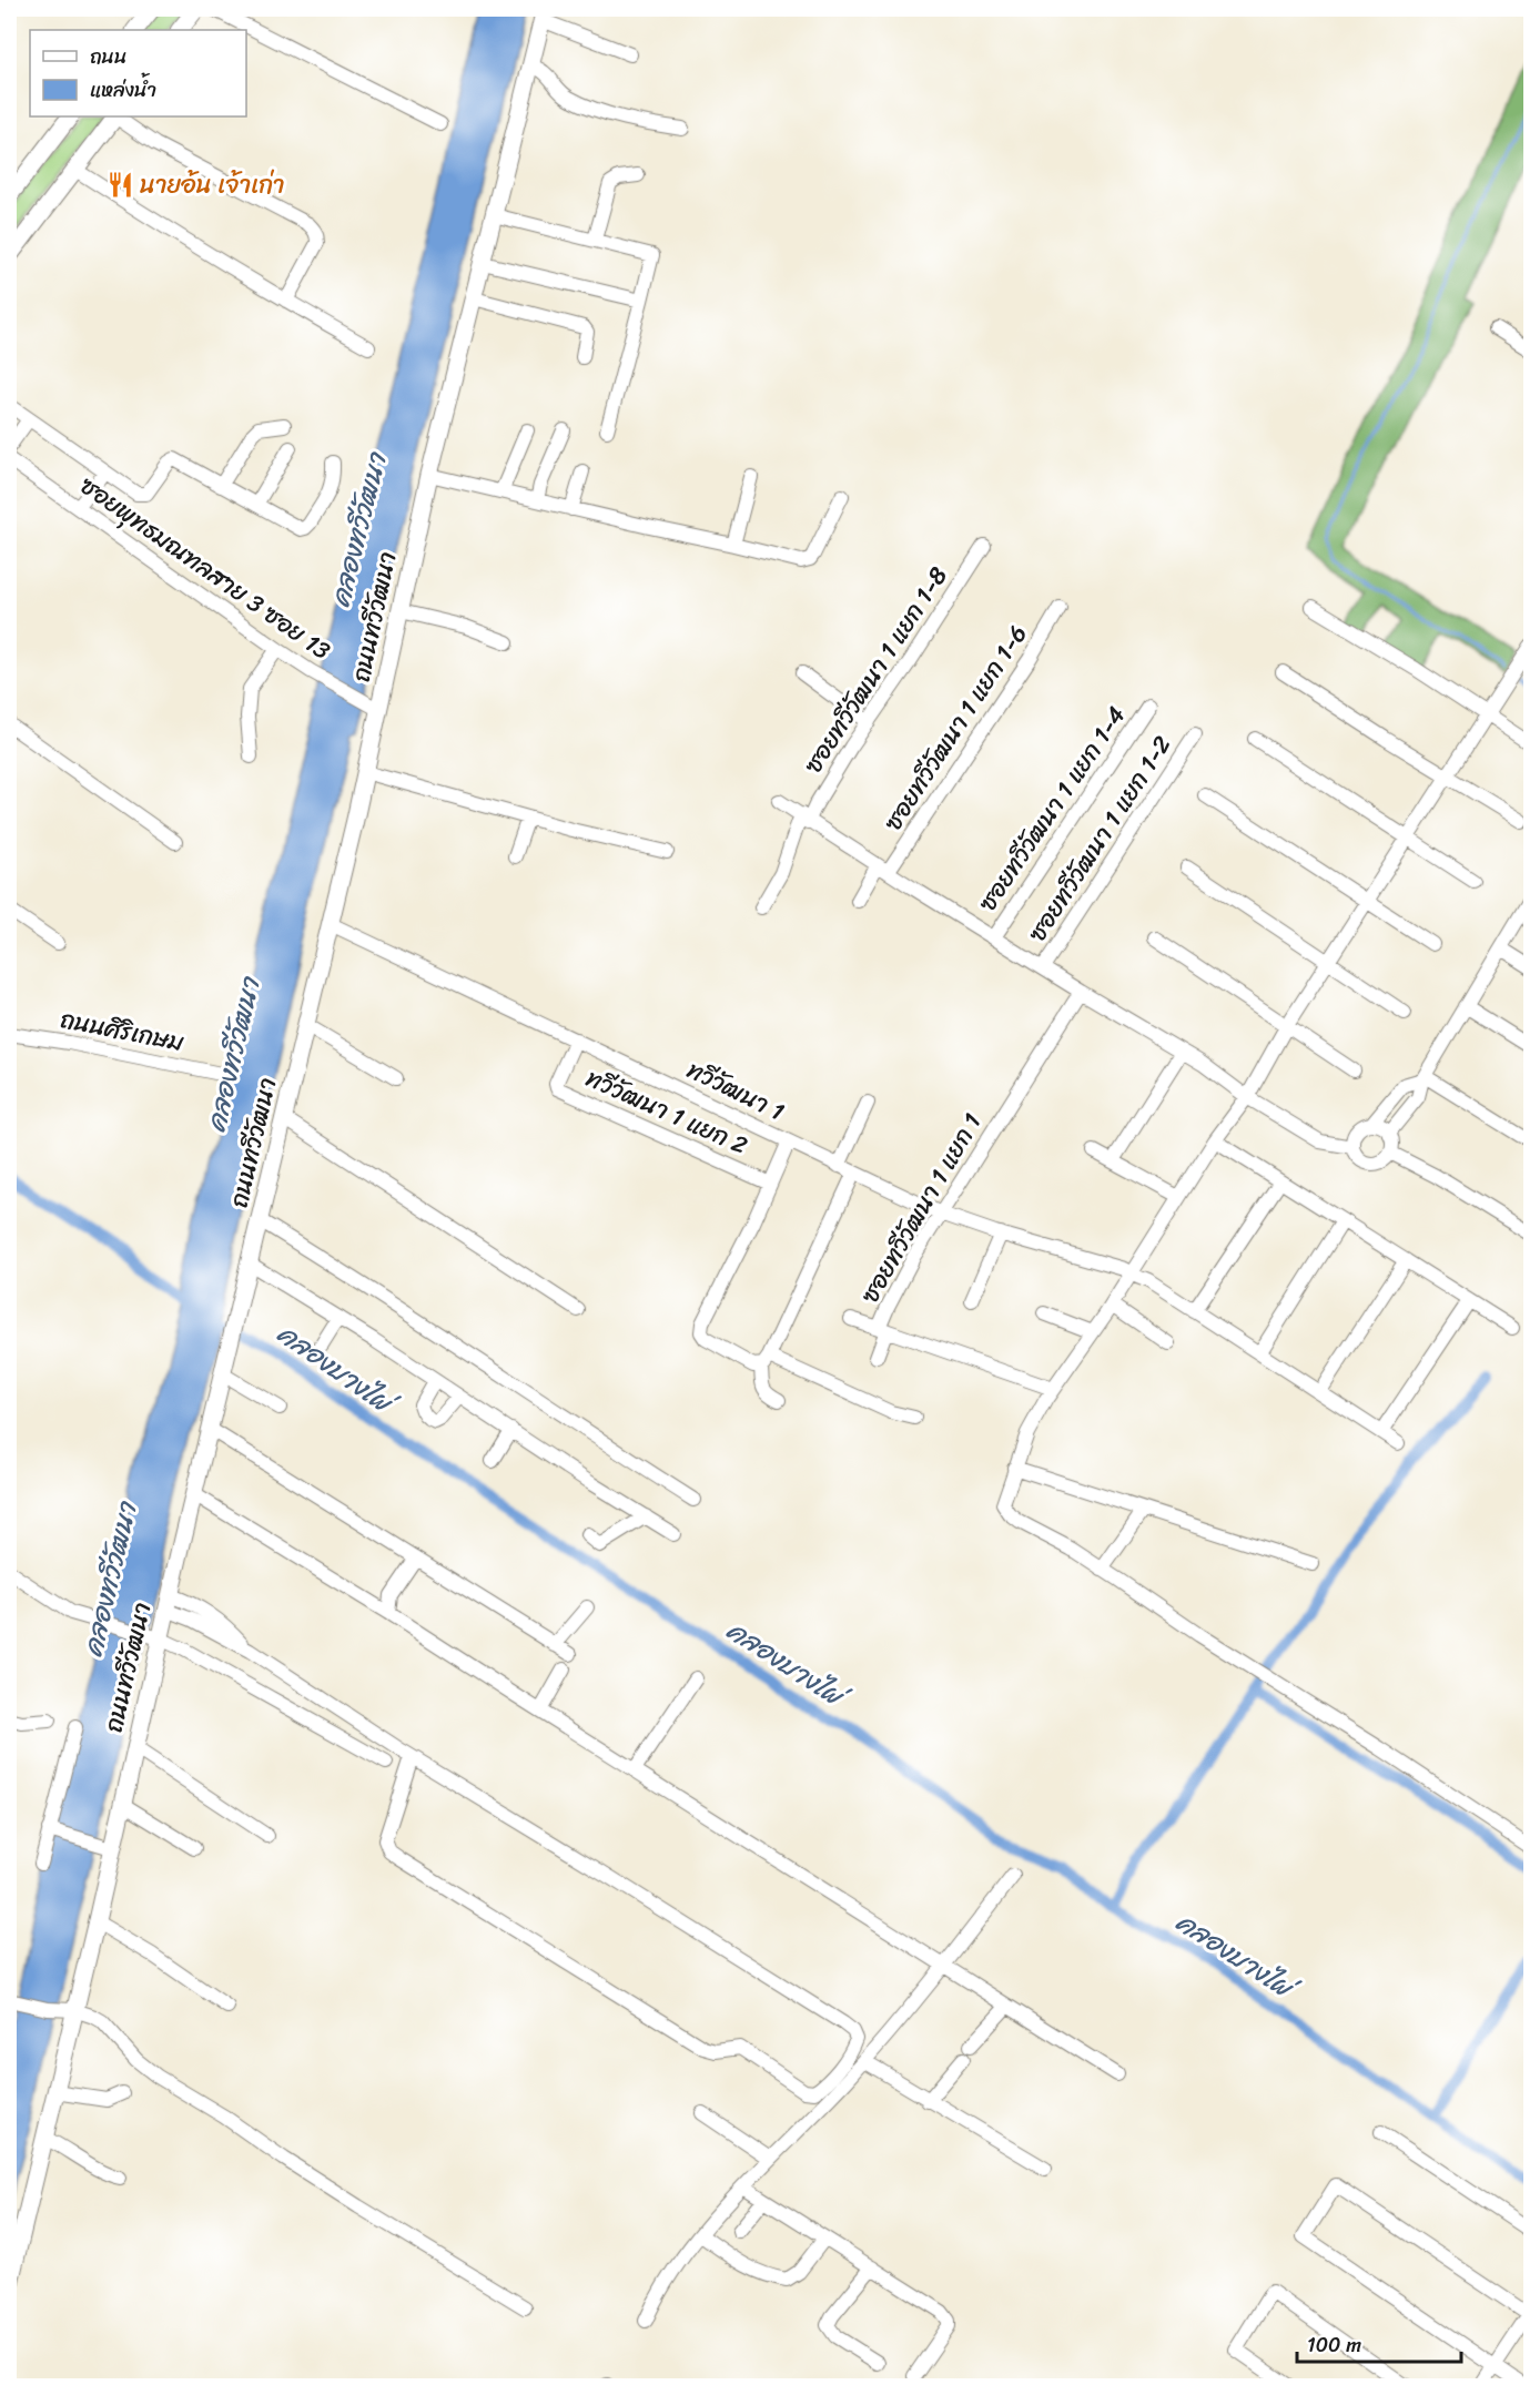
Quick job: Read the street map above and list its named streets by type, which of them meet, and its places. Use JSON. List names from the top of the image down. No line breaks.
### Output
{"streets":{"main road":["ถนนทวีวัฒนา"],"street":["ซอยพุทธมณฑลสาย 3 ซอย 13","ซอยทวีวัฒนา 1 แยก 1-8","ซอยทวีวัฒนา 1 แยก 1-6","ซอยทวีวัฒนา 1 แยก 1-4","ซอยทวีวัฒนา 1 แยก 1-2","ถนนศิริเกษม","ทวีวัฒนา 1","ทวีวัฒนา 1 แยก 2","ซอยทวีวัฒนา 1 แยก 1"]},"crossings":[["ซอยพุทธมณฑลสาย 3 ซอย 13","ถนนทวีวัฒนา"],["ถนนทวีวัฒนา","ทวีวัฒนา 1"],["ทวีวัฒนา 1","ทวีวัฒนา 1 แยก 2"],["ทวีวัฒนา 1","ซอยทวีวัฒนา 1 แยก 1"]],"water":["คลองทวีวัฒนา","คลองบางไผ่"],"places":{"restaurant":["นายอ้น เจ้าเก่า"]},"legend":["ถนน","แหล่งน้ำ"],"scale_bar":"100 m"}
